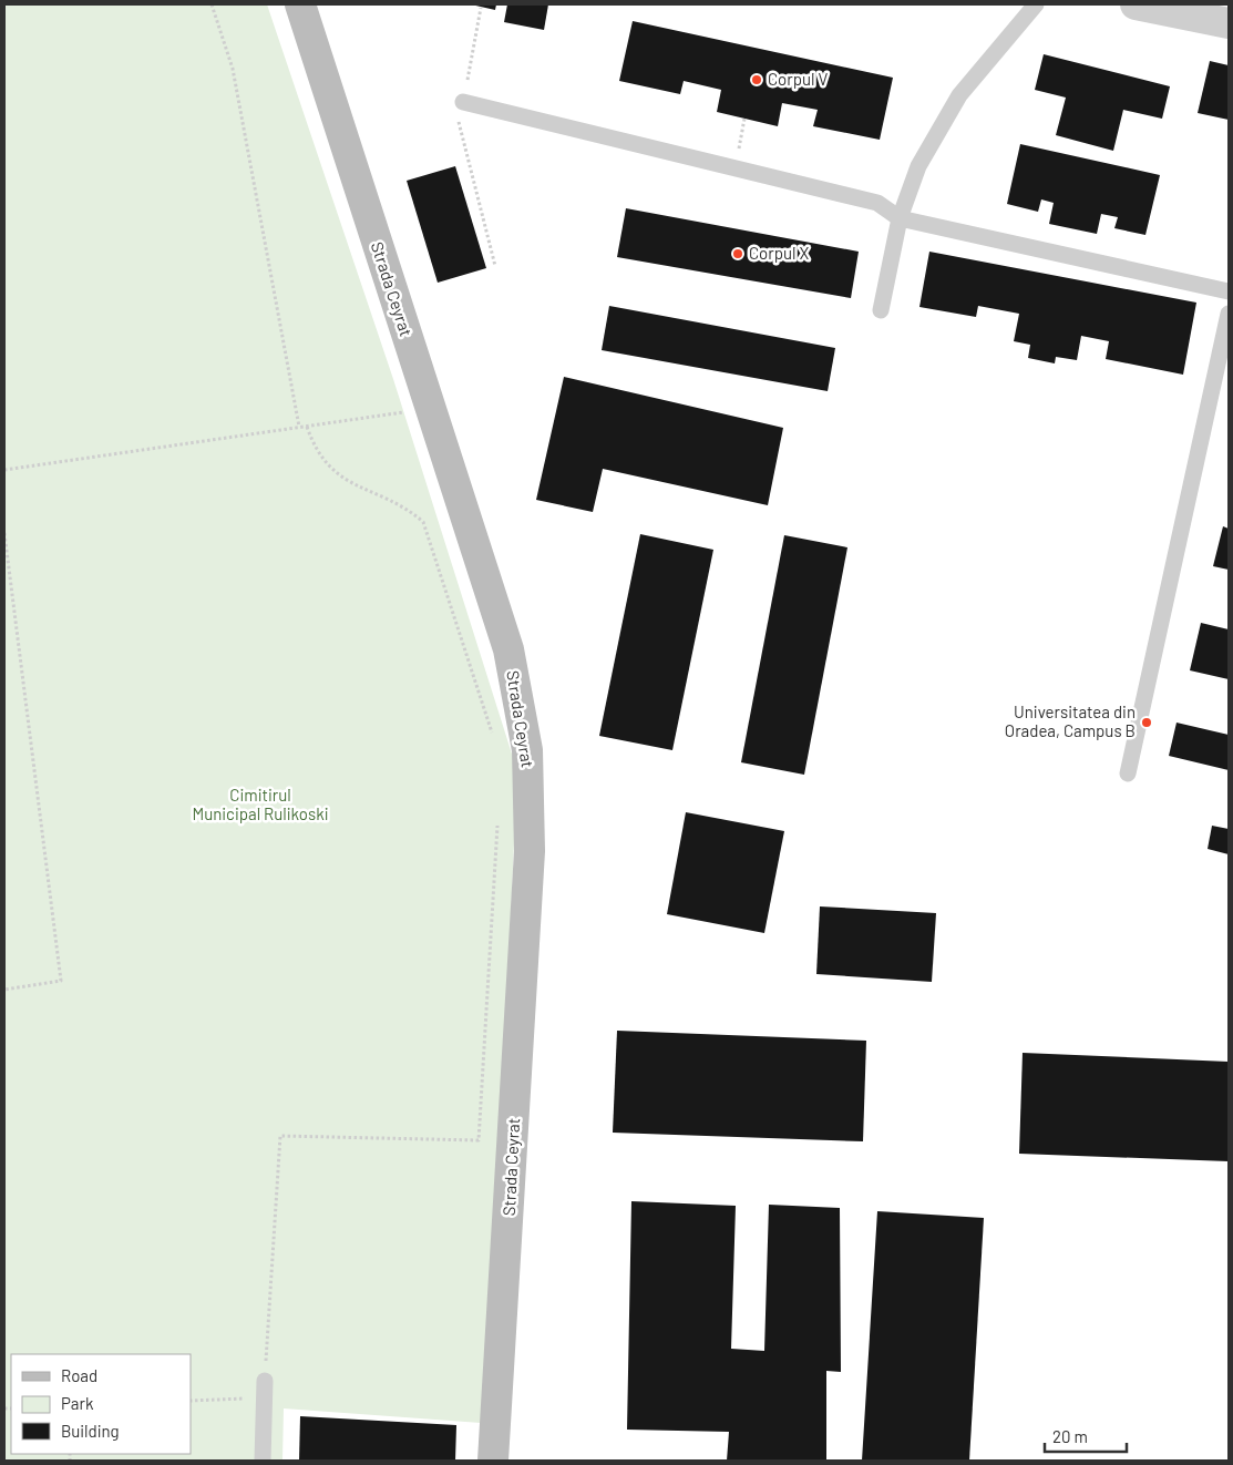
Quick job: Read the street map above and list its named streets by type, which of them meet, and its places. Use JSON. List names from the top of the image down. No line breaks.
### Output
{"streets":{"main road":["Strada Ceyrat"]},"parks":["Cimitirul Municipal Rulikoski"],"places":["Corpul V","Corpul X","Universitatea din Oradea, Campus B"],"legend":["Road","Park","Building"],"scale_bar":"20 m"}
